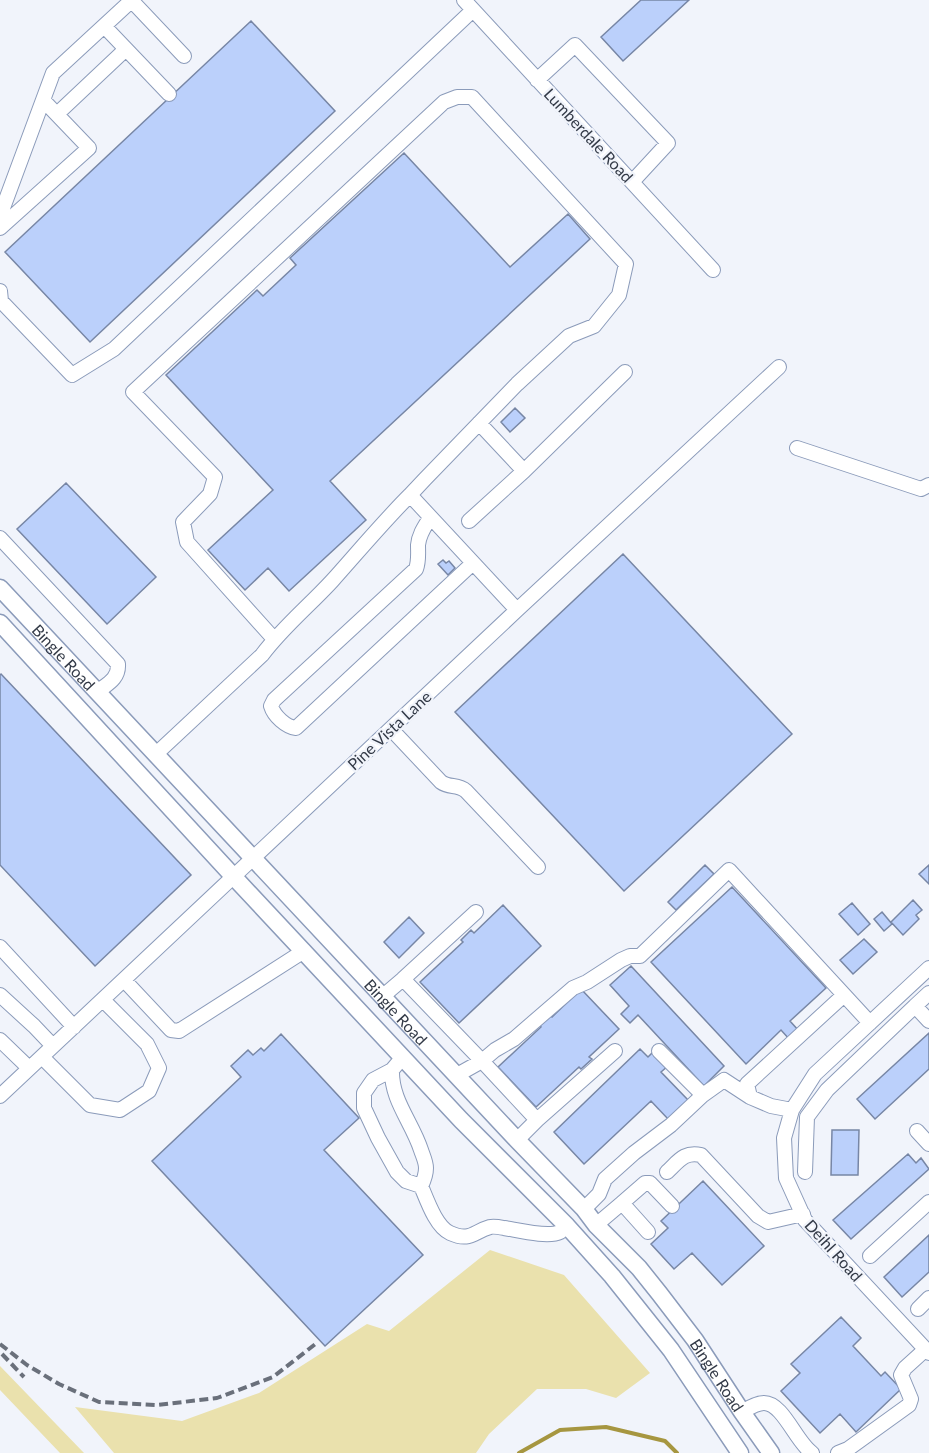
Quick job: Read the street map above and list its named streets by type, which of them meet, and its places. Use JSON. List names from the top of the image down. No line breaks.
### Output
{"streets":{"main road":["Bingle Road"],"street":["Lumberdale Road","Pine Vista Lane","Deihl Road"]},"crossings":[["Bingle Road","Pine Vista Lane"]]}
